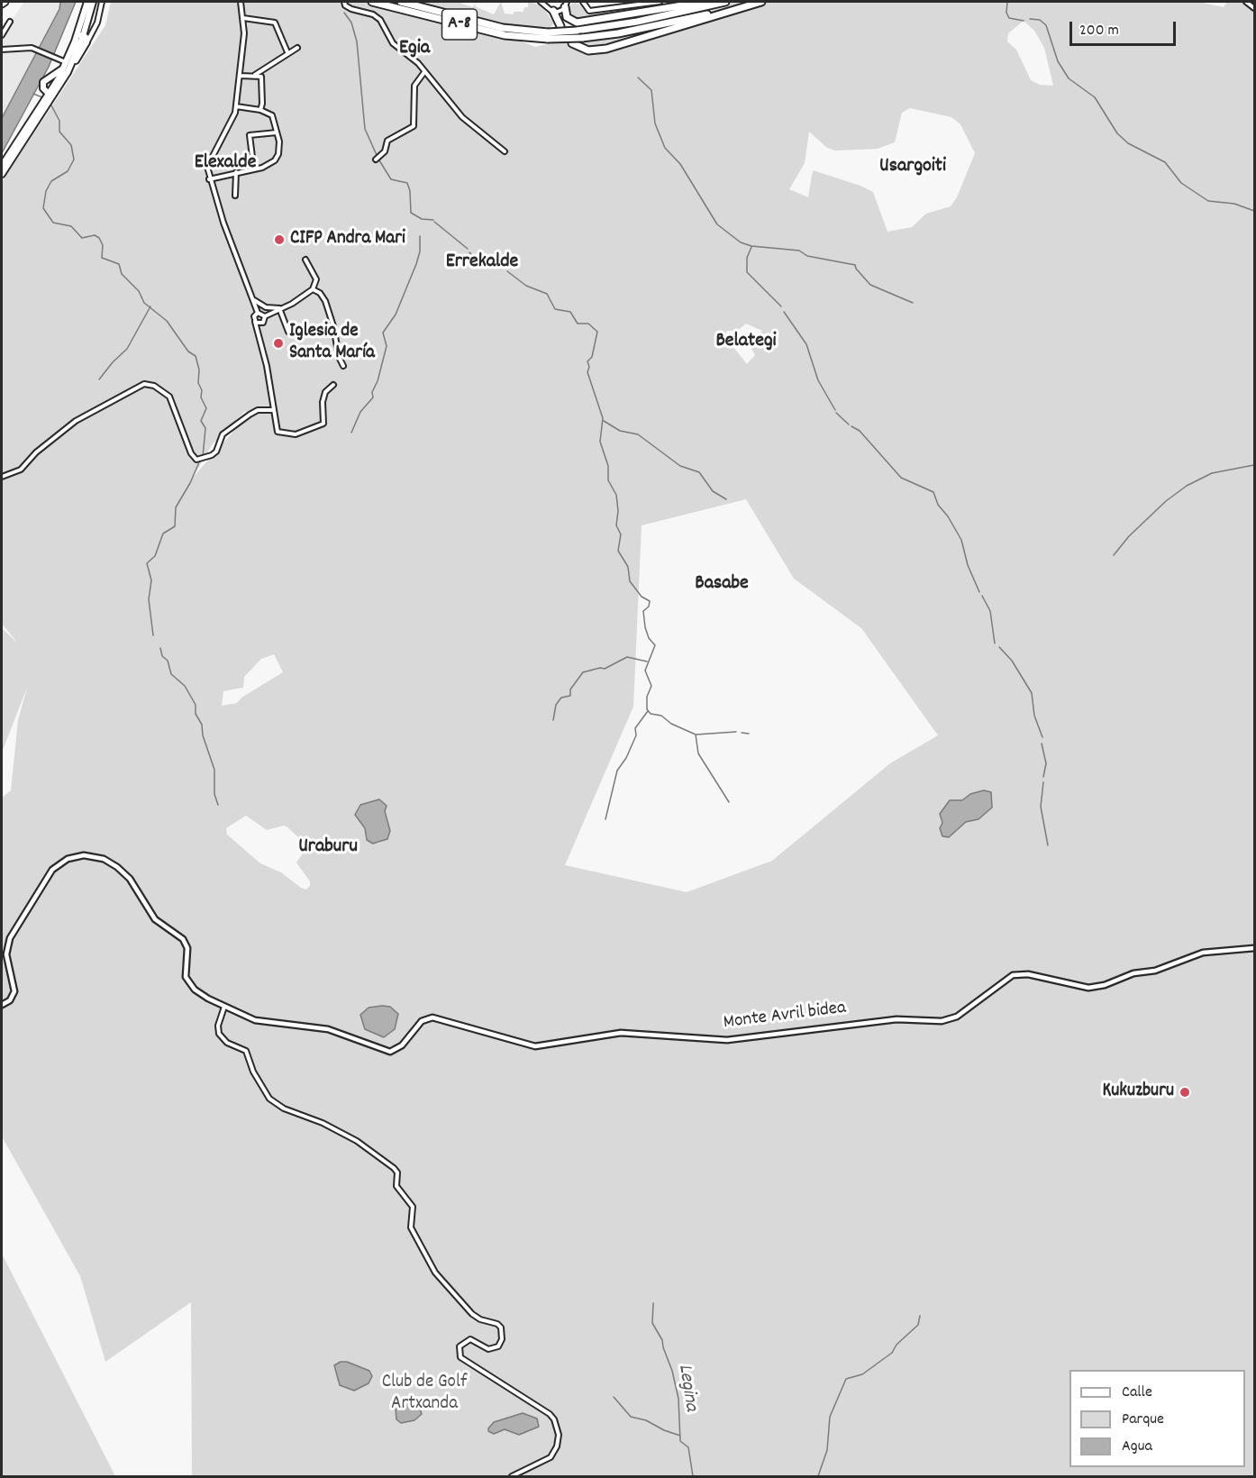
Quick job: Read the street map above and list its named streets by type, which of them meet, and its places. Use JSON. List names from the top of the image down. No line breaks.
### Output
{"streets":{"highway":["A-8"],"street":["Monte Avril bidea"]},"districts":["Egia","Elexalde","Usargoiti","Errekalde","Belategi","Basabe","Uraburu"],"water":["Legina"],"parks":["Club de Golf Artxanda"],"places":["CIFP Andra Mari","Iglesia de Santa María","Kukuzburu"],"legend":["Calle","Parque","Agua"],"scale_bar":"200 m"}
